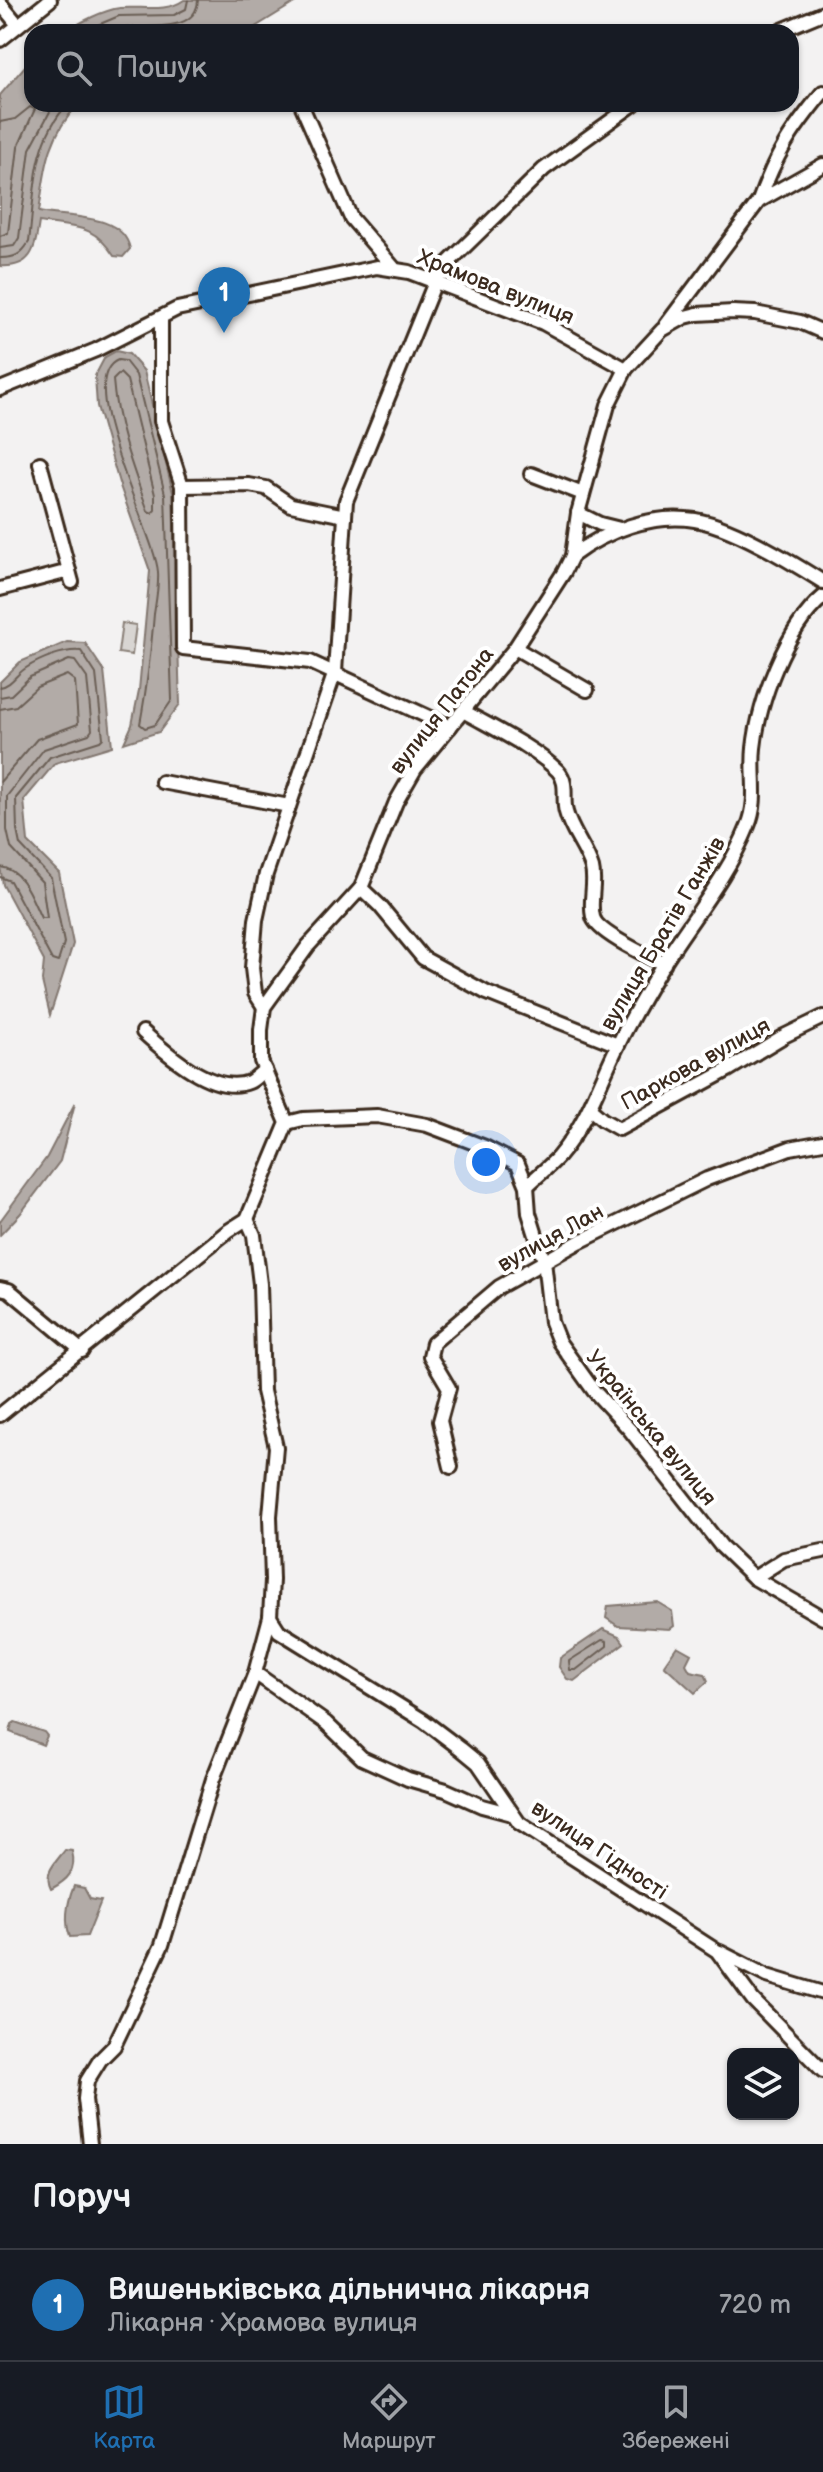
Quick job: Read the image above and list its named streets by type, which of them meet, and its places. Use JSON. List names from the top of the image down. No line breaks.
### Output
{"streets":{"street":["Храмова вулиця","вулиця Патона","вулиця Братів Ганжів","Паркова вулиця","вулиця Лан","Українська вулиця","вулиця Гідності"]},"crossings":[["Храмова вулиця","вулиця Патона"],["вулиця Братів Ганжів","Паркова вулиця"],["вулиця Братів Ганжів","Українська вулиця"],["вулиця Лан","Українська вулиця"]],"page":{"search":"Пошук","pins":"1","heading":"Поруч","list":[{"mark":"1","name":"Вишеньківська дільнична лікарня","note":"Лікарня · Храмова вулиця","value":"720 m"}],"nav":["Карта","Маршрут","Збережені"]}}
